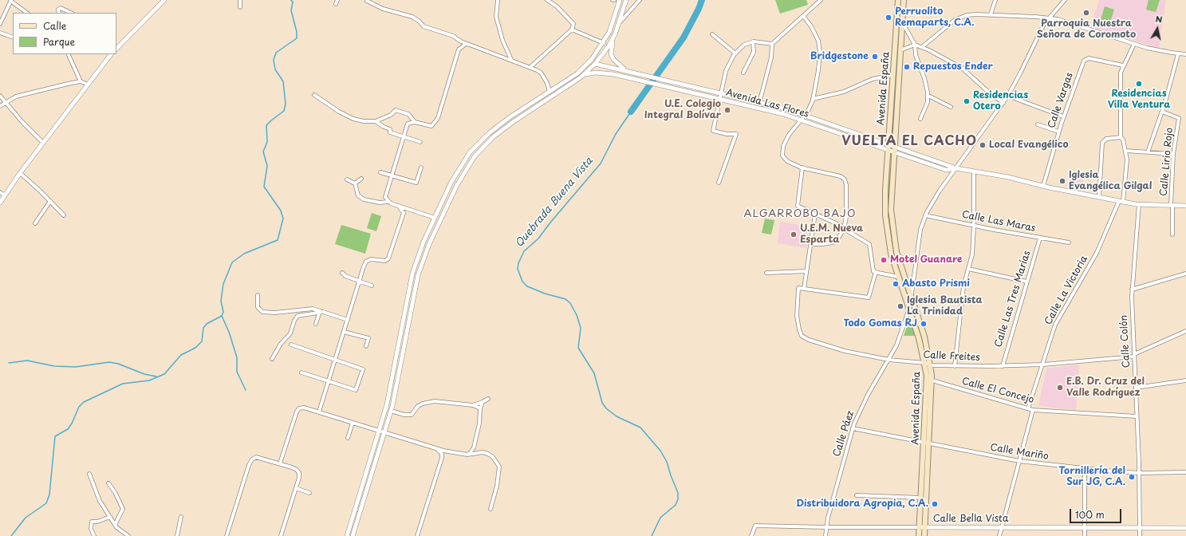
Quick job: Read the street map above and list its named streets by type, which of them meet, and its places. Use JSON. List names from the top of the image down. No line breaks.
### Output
{"streets":{"main road":["Avenida España"],"street":["Calle Vargas","Avenida Las Flores","Calle Lirio Rojo","Calle Las Maras","Calle La Victoria","Calle Las Tres Marías","Calle Colón","Calle Freites","Calle El Concejo","Calle Páez","Calle Mariño","Calle Bella Vista"]},"crossings":[["Avenida España","Avenida Las Flores"],["Avenida España","Calle Freites"],["Avenida España","Calle El Concejo"],["Avenida España","Calle Páez"],["Avenida España","Calle Mariño"],["Avenida España","Calle Bella Vista"],["Calle Vargas","Avenida Las Flores"],["Avenida Las Flores","Calle Lirio Rojo"],["Avenida Las Flores","Calle La Victoria"],["Avenida Las Flores","Calle Colón"],["Calle Las Maras","Calle Las Tres Marías"],["Calle La Victoria","Calle Freites"],["Calle La Victoria","Calle El Concejo"],["Calle Las Tres Marías","Calle Freites"],["Calle Colón","Calle Freites"],["Calle Colón","Calle El Concejo"],["Calle Colón","Calle Mariño"],["Calle Colón","Calle Bella Vista"],["Calle Freites","Calle Páez"],["Calle Páez","Calle Mariño"],["Calle Páez","Calle Bella Vista"]],"districts":["VUELTA EL CACHO","ALGARROBO BAJO"],"water":["Quebrada Buena Vista"],"places":["Parroquia Nuestra Señora de Coromoto","Perruolito Remaparts, C.A.","Bridgestone","Repuestos Ender","Residencias Villa Ventura","Residencias Otero","U.E. Colegio Integral Bolívar","Local Evangélico","Iglesia Evangélica Gilgal","U.E.M. Nueva Esparta","Motel Guanare","Abasto Prismi","Iglesia Bautista La Trinidad","Todo Gomas RJ","E.B. Dr. Cruz del Valle Rodríguez","Tornillería del Sur JG, C.A.","Distribuidora Agropia, C.A."],"legend":["Calle","Parque"],"scale_bar":"100 m","north":"top"}
